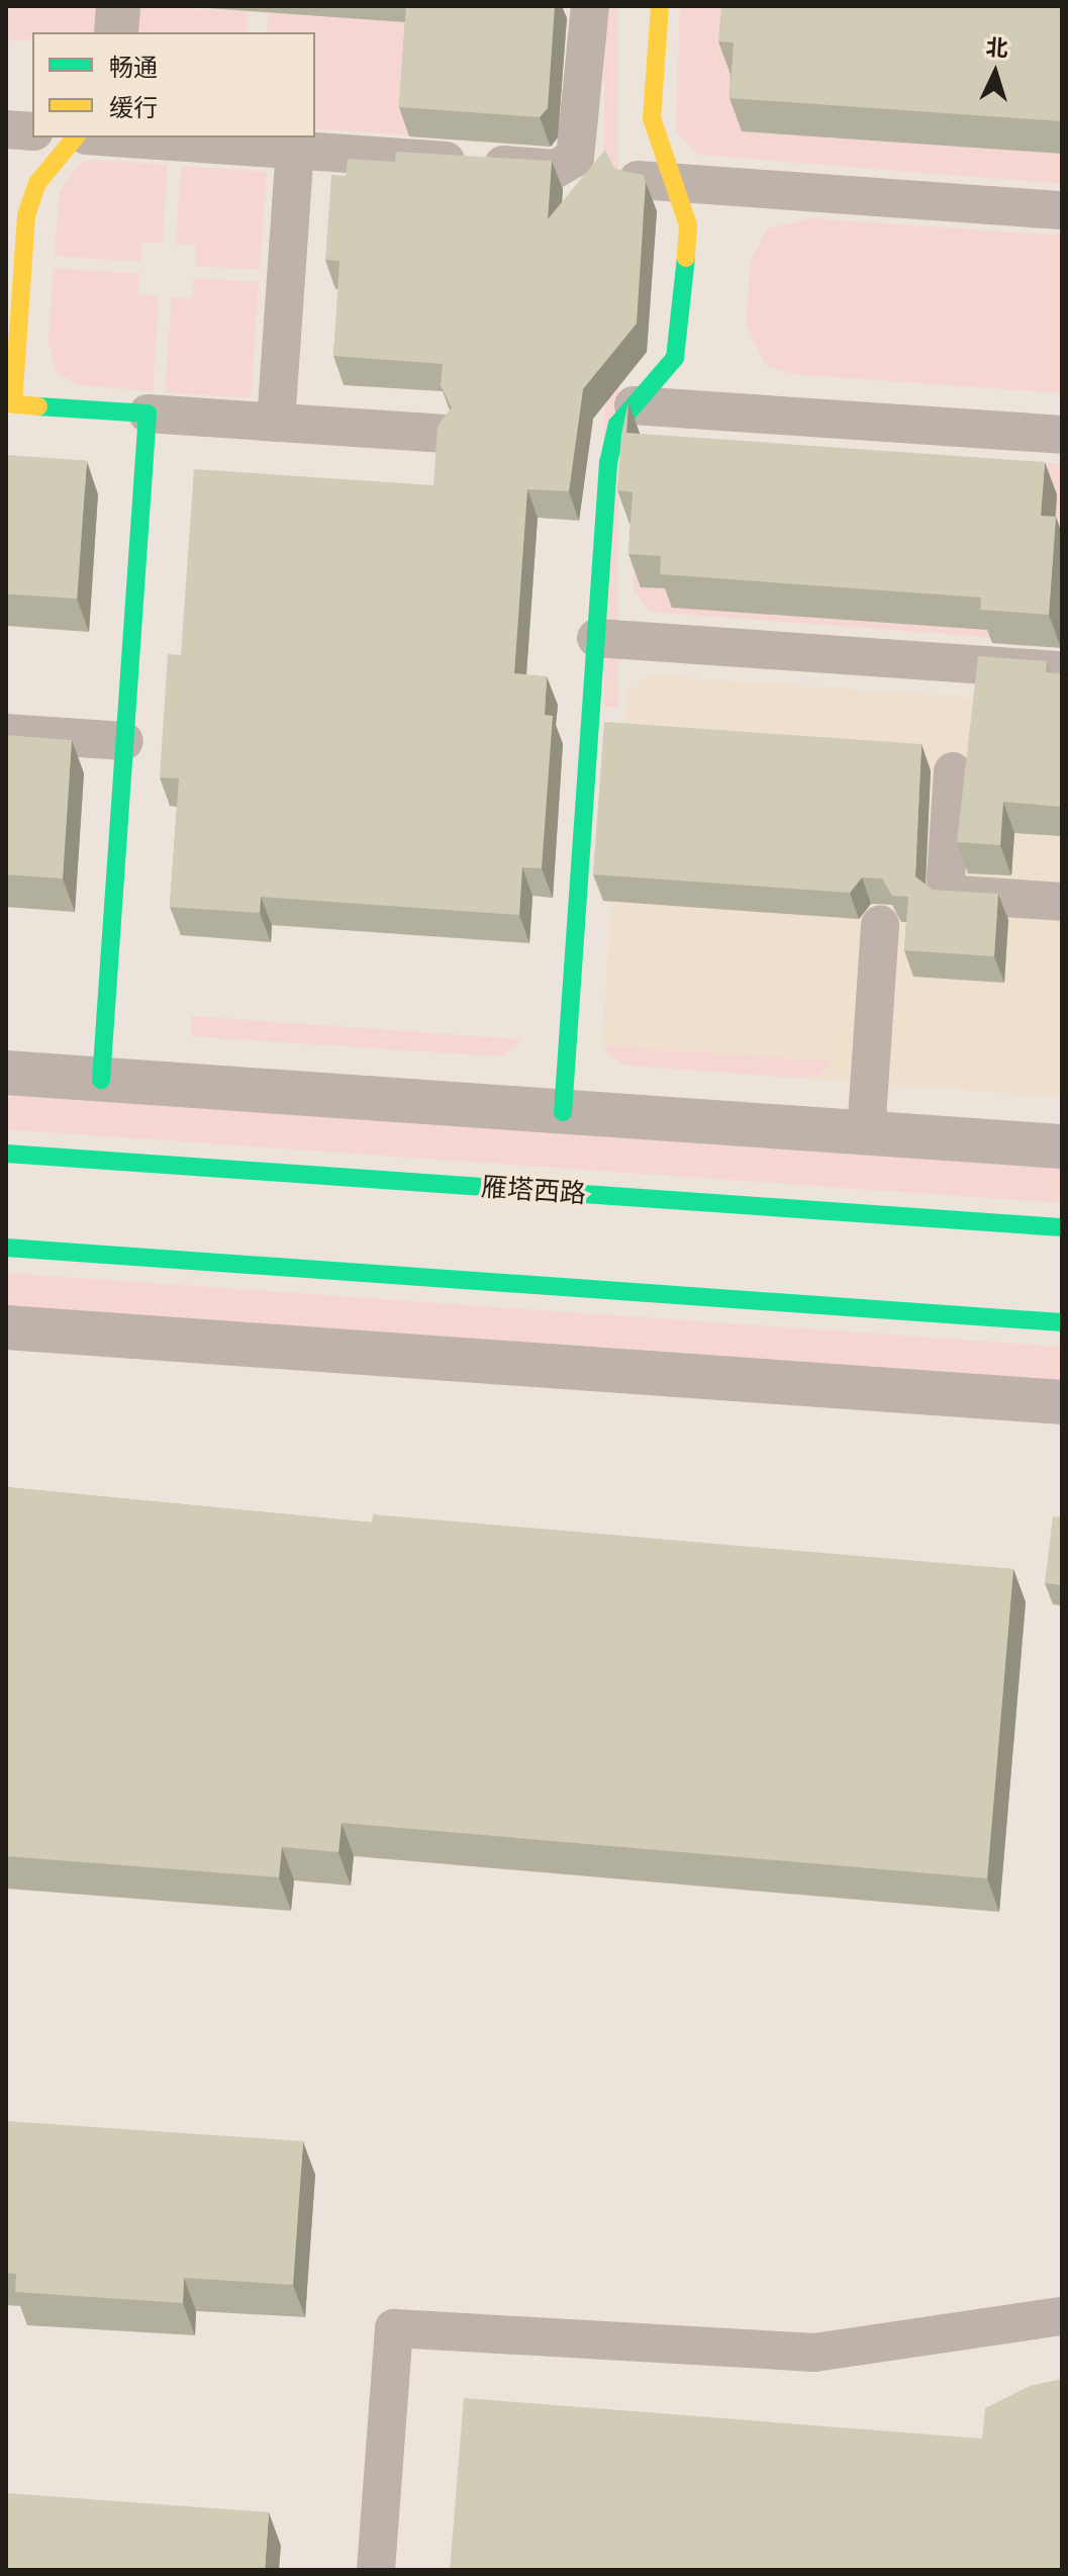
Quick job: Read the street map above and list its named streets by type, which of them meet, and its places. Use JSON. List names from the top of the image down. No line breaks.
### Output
{"streets":{"street":["雁塔西路"]},"legend":["畅通","缓行"],"north":"top"}
